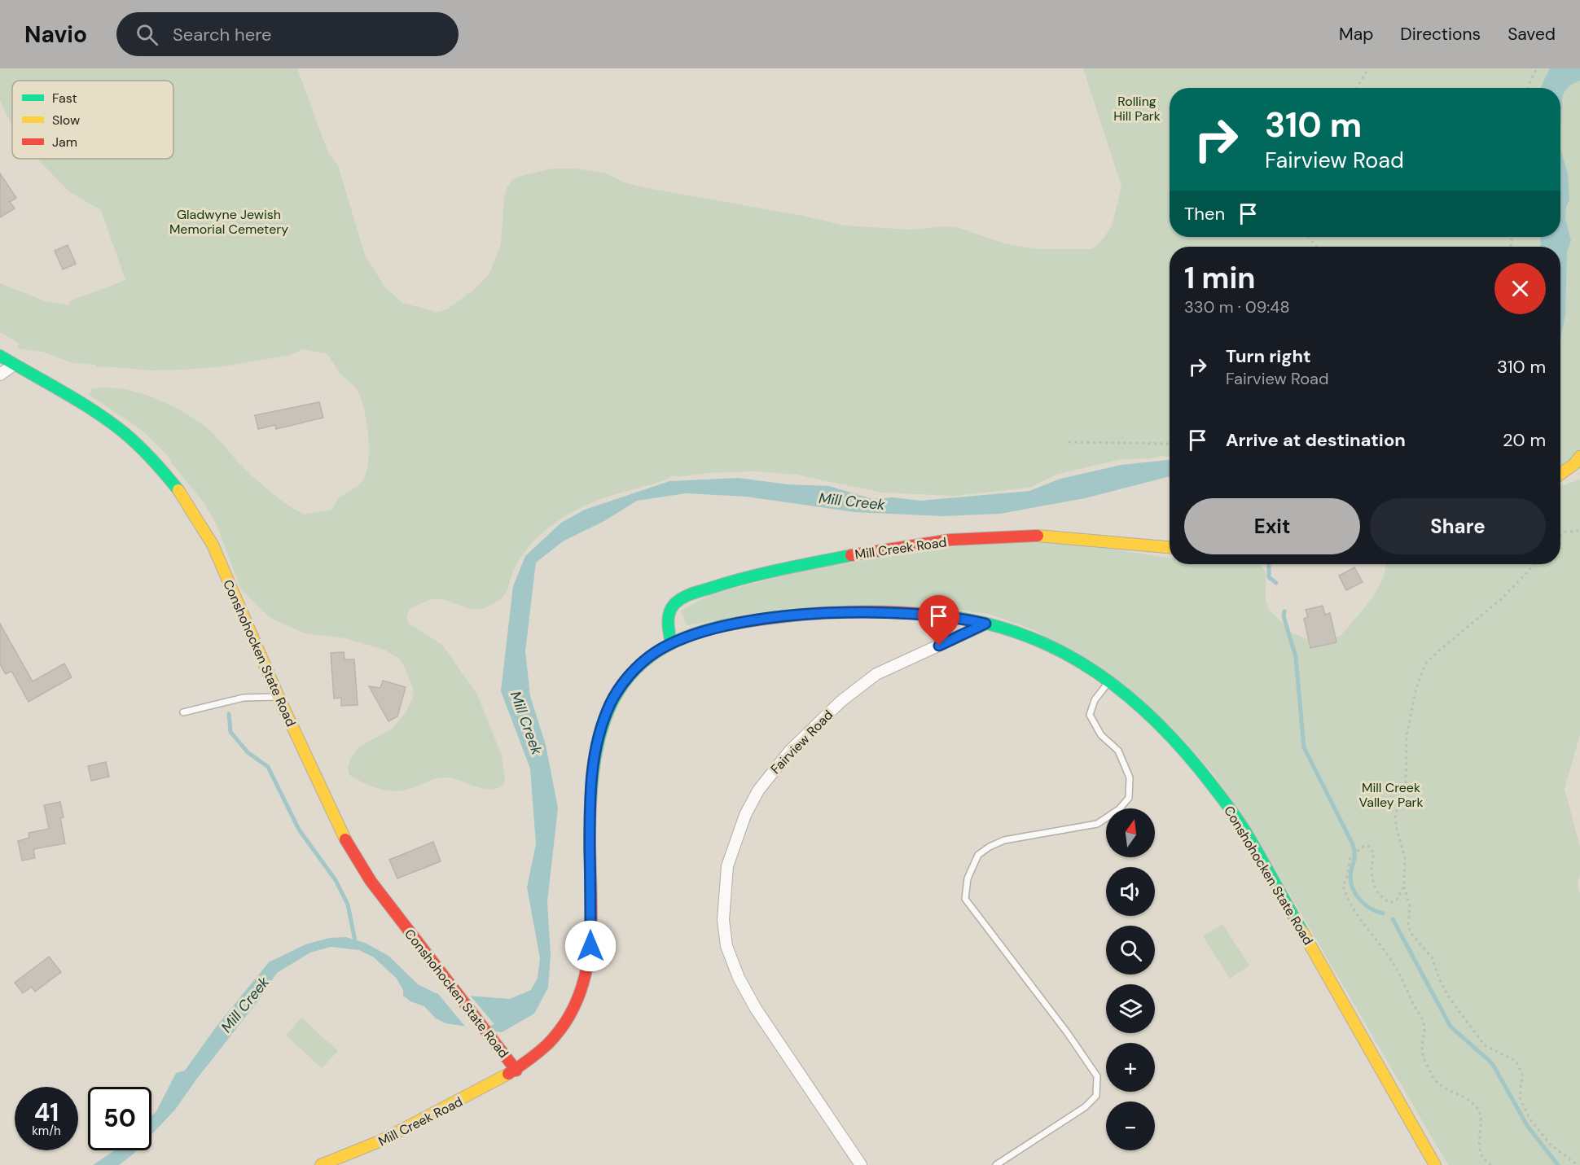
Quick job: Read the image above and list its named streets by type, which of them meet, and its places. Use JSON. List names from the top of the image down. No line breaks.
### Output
{"streets":{"main road":["Mill Creek Road","Conshohocken State Road"],"street":["Fairview Road"]},"crossings":[["Mill Creek Road","Conshohocken State Road"],["Conshohocken State Road","Fairview Road"]],"water":["Mill Creek"],"parks":["Rolling Hill Park","Gladwyne Jewish Memorial Cemetery","Mill Creek Valley Park"],"legend":["Fast","Slow","Jam"],"north":"top","page":{"header":"Navio","search":"Search here","nav":["Map","Directions","Saved"],"turn":["310 m","Fairview Road"],"then":"Then","heading":["1 min","330 m · 09:48"],"list":[{"name":"Turn right","note":"Fairview Road","value":"310 m"},{"name":"Arrive at destination","value":"20 m"}],"buttons":["Exit","Share"],"map_buttons":["+","−"],"speed":"41 km/h","limit":"50"}}
